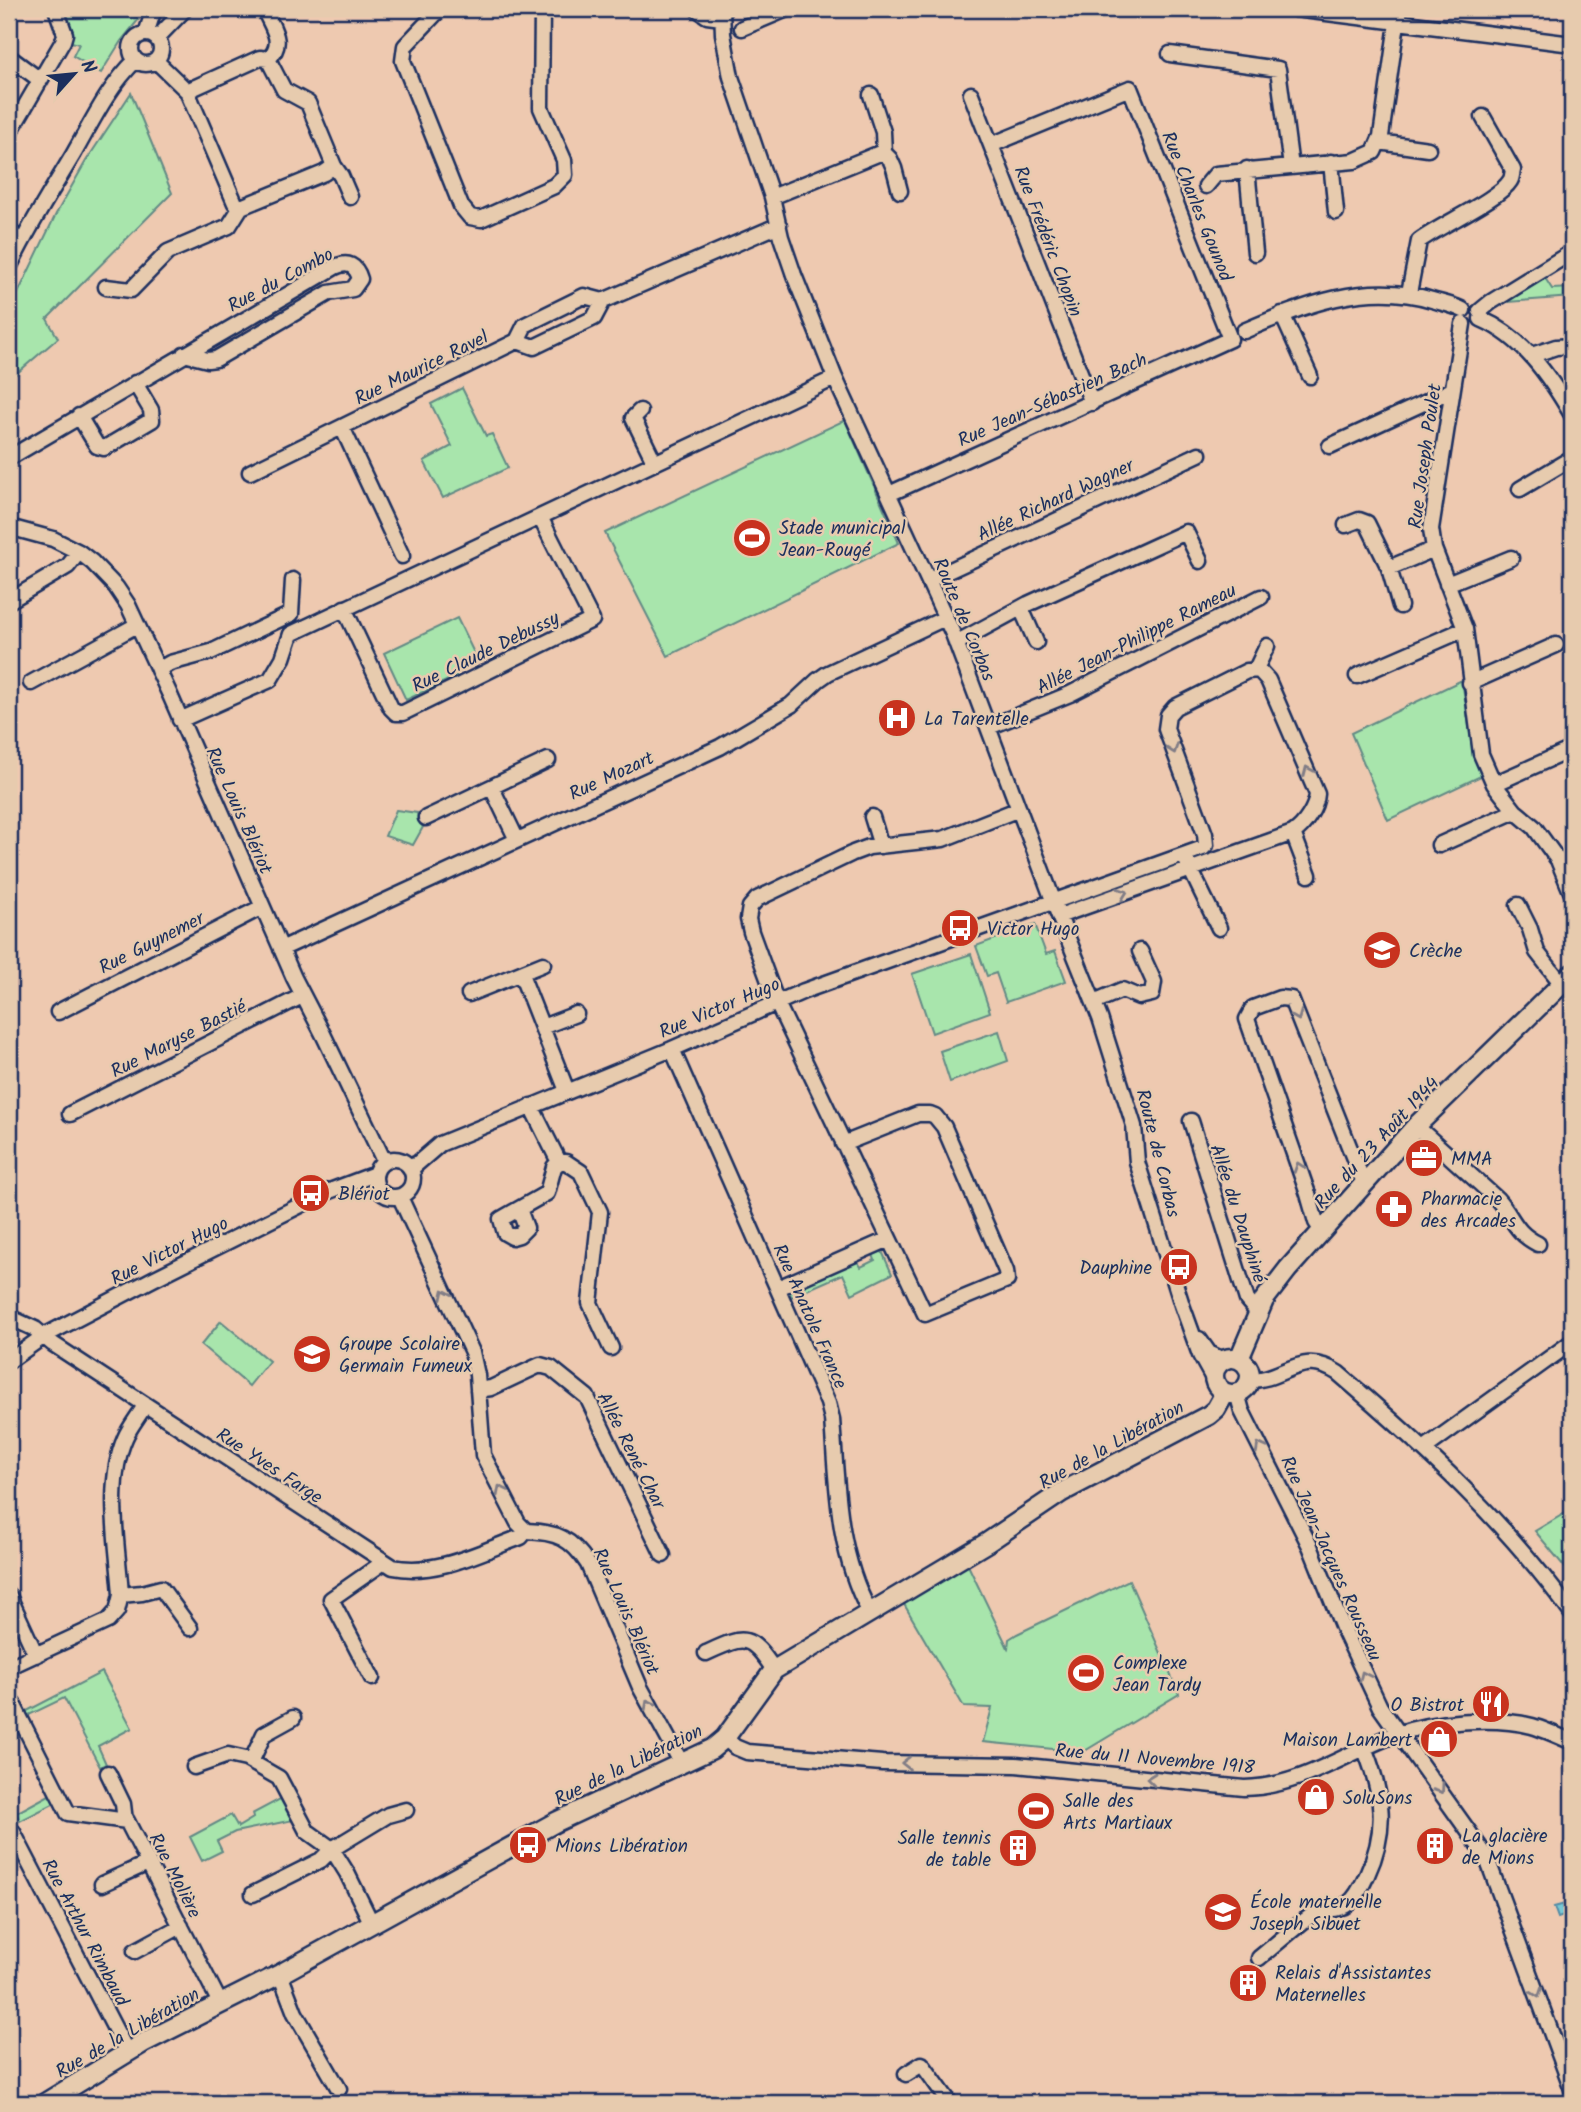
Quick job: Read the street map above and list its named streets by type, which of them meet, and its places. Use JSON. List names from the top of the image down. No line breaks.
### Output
{"streets":{"main road":["Rue du 23 Août 1944","Rue de la Libération"],"street":["Rue Charles Gounod","Rue Frédéric Chopin","Rue du Combo","Rue Maurice Ravel","Rue Jean-Sébastien Bach","Rue Joseph Poulet","Allée Richard Wagner","Route de Corbas","Allée Jean-Philippe Rameau","Rue Claude Debussy","Rue Mozart","Rue Louis Blériot","Rue Guynemer","Rue Victor Hugo","Rue Maryse Bastié","Allée du Dauphiné","Rue Anatole France","Allée René Char","Rue Yves Farge","Rue Jean-Jacques Rousseau","Rue du 11 Novembre 1918","Rue Molière","Rue Arthur Rimbaud"]},"crossings":[["Rue Charles Gounod","Rue Frédéric Chopin"],["Rue Charles Gounod","Rue Jean-Sébastien Bach"],["Rue Frédéric Chopin","Rue Jean-Sébastien Bach"],["Rue Maurice Ravel","Route de Corbas"],["Rue Jean-Sébastien Bach","Route de Corbas"],["Allée Richard Wagner","Route de Corbas"],["Route de Corbas","Allée Jean-Philippe Rameau"],["Route de Corbas","Rue Mozart"],["Route de Corbas","Rue Victor Hugo"],["Route de Corbas","Rue du 23 Août 1944"],["Route de Corbas","Rue de la Libération"],["Route de Corbas","Rue Jean-Jacques Rousseau"],["Rue Mozart","Rue Louis Blériot"],["Rue Louis Blériot","Rue Guynemer"],["Rue Louis Blériot","Rue Victor Hugo"],["Rue Louis Blériot","Rue Maryse Bastié"],["Rue Louis Blériot","Rue de la Libération"],["Rue Louis Blériot","Rue Yves Farge"],["Rue Victor Hugo","Rue Anatole France"],["Rue Victor Hugo","Rue Yves Farge"],["Rue du 23 Août 1944","Allée du Dauphiné"],["Rue du 23 Août 1944","Rue de la Libération"],["Rue du 23 Août 1944","Rue Jean-Jacques Rousseau"],["Rue Anatole France","Rue de la Libération"],["Rue de la Libération","Rue Jean-Jacques Rousseau"],["Rue de la Libération","Rue du 11 Novembre 1918"],["Rue de la Libération","Rue Molière"],["Rue de la Libération","Rue Arthur Rimbaud"],["Rue Jean-Jacques Rousseau","Rue du 11 Novembre 1918"]],"one_way":["Rue du 11 Novembre 1918"],"places":{"sports":["Stade municipal Jean-Rougé","Complexe Jean Tardy","Salle des Arts Martiaux"],"hospital":["La Tarentelle"],"bus stop":["Victor Hugo","Blériot","Dauphine","Mions Libération"],"school or university":["Crèche","Groupe Scolaire Germain Fumeux","École maternelle Joseph Sibuet"],"office":["MMA"],"pharmacy":["Pharmacie des Arcades"],"restaurant":["O Bistrot"],"shop":["Maison Lambert","SoluSons"],"building":["La glacière de Mions","Salle tennis de table","Relais d'Assistantes Maternelles"]},"north":"top right"}
